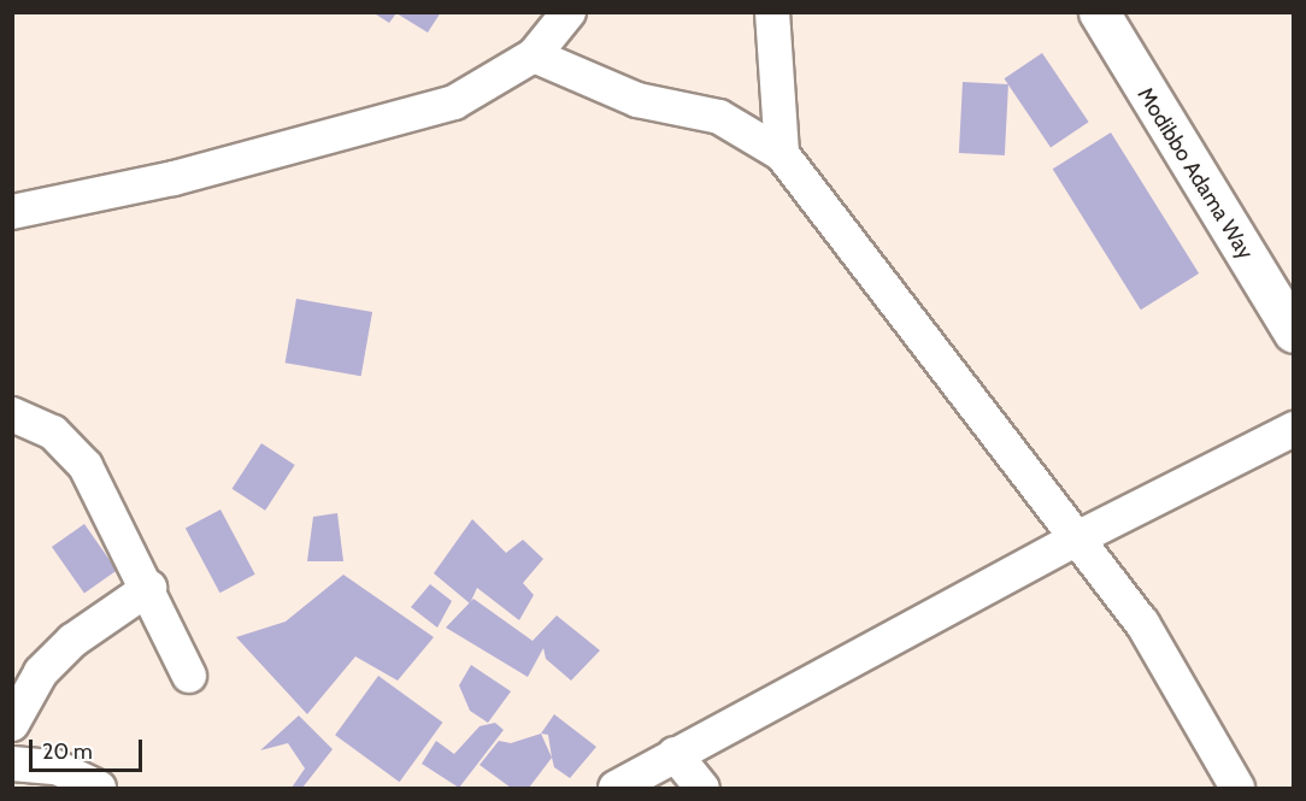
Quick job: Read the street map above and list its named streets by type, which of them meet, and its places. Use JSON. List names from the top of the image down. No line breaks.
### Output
{"streets":{"main road":["Modibbo Adama Way"]},"scale_bar":"20 m"}
